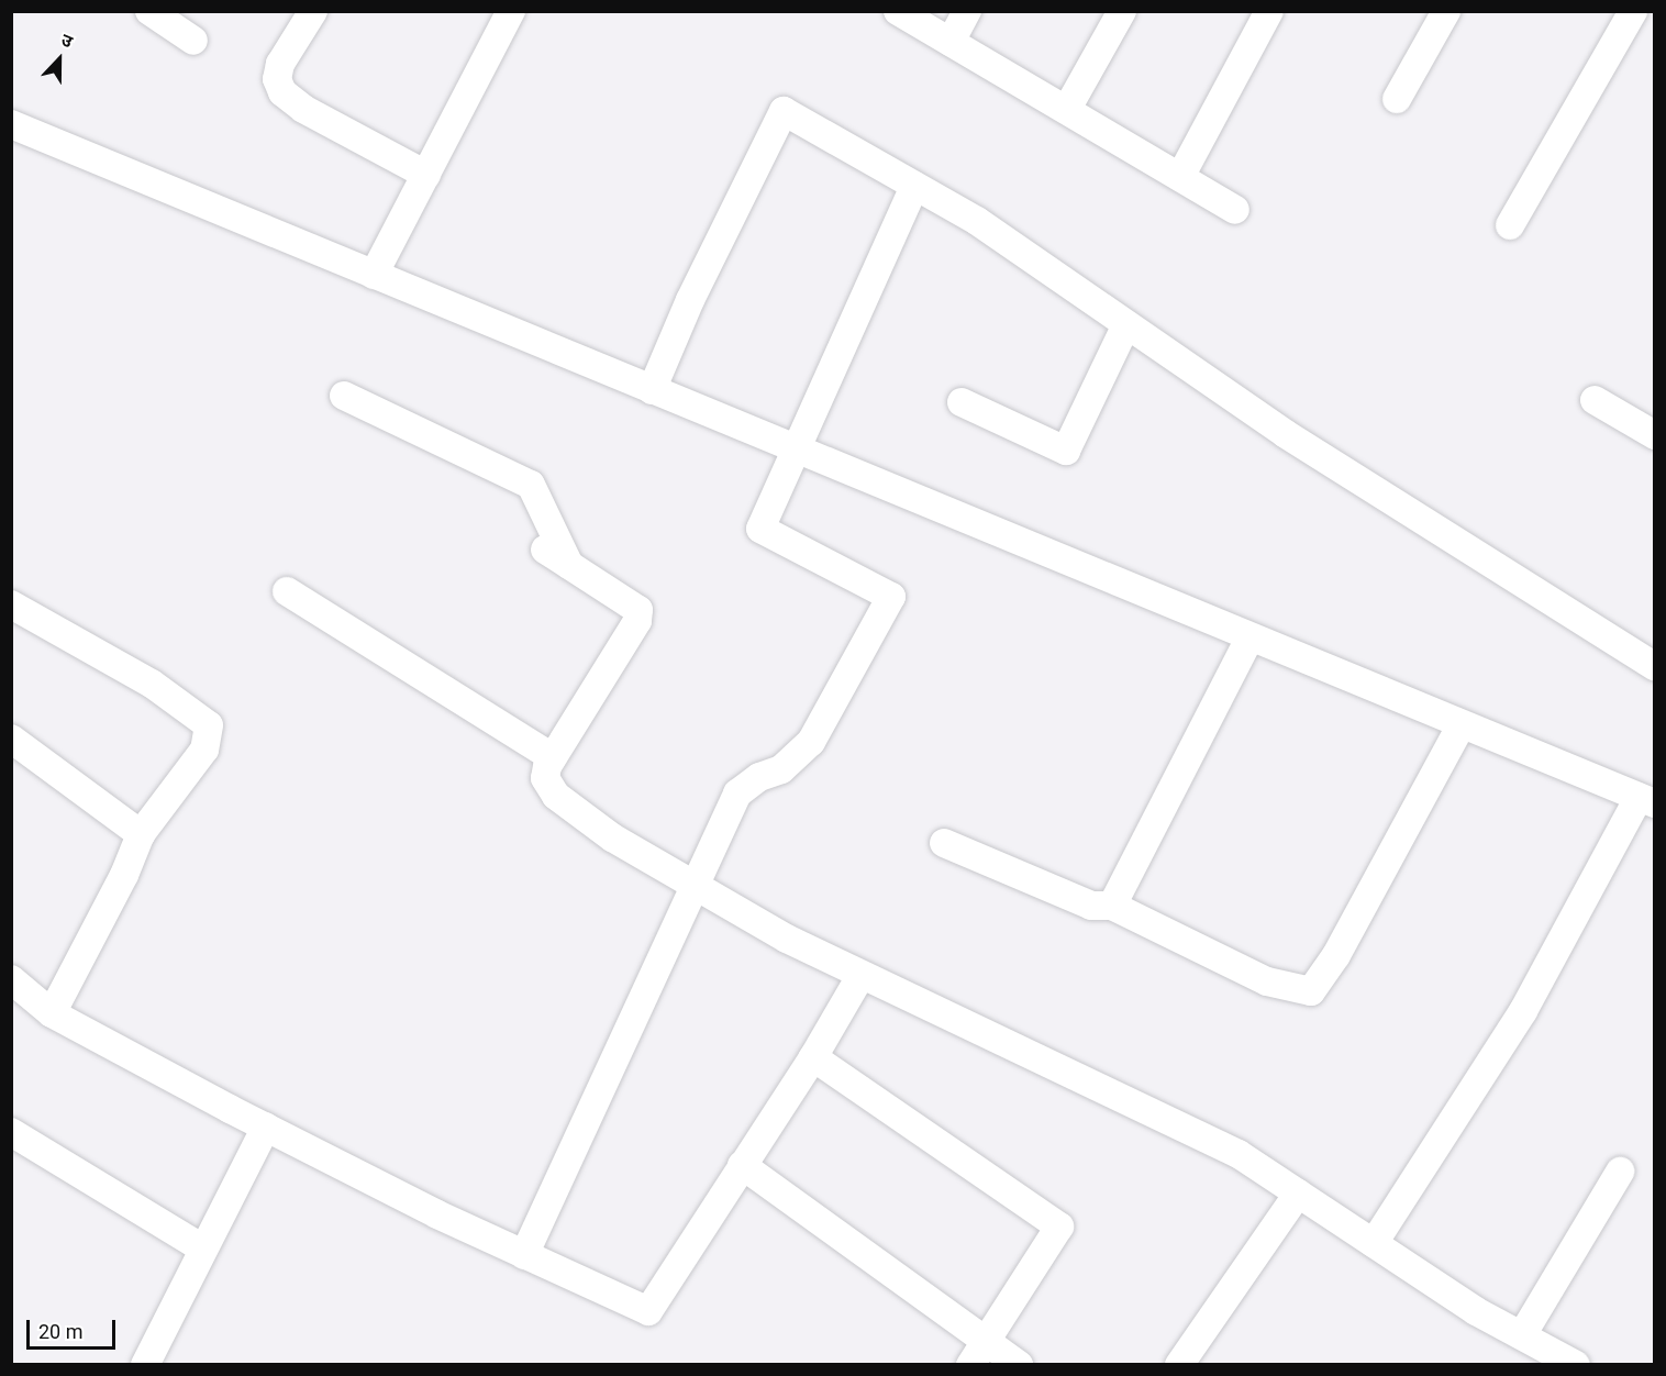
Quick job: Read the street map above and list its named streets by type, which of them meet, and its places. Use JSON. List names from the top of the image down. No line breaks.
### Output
{"scale_bar":"20 m","north":"top"}
